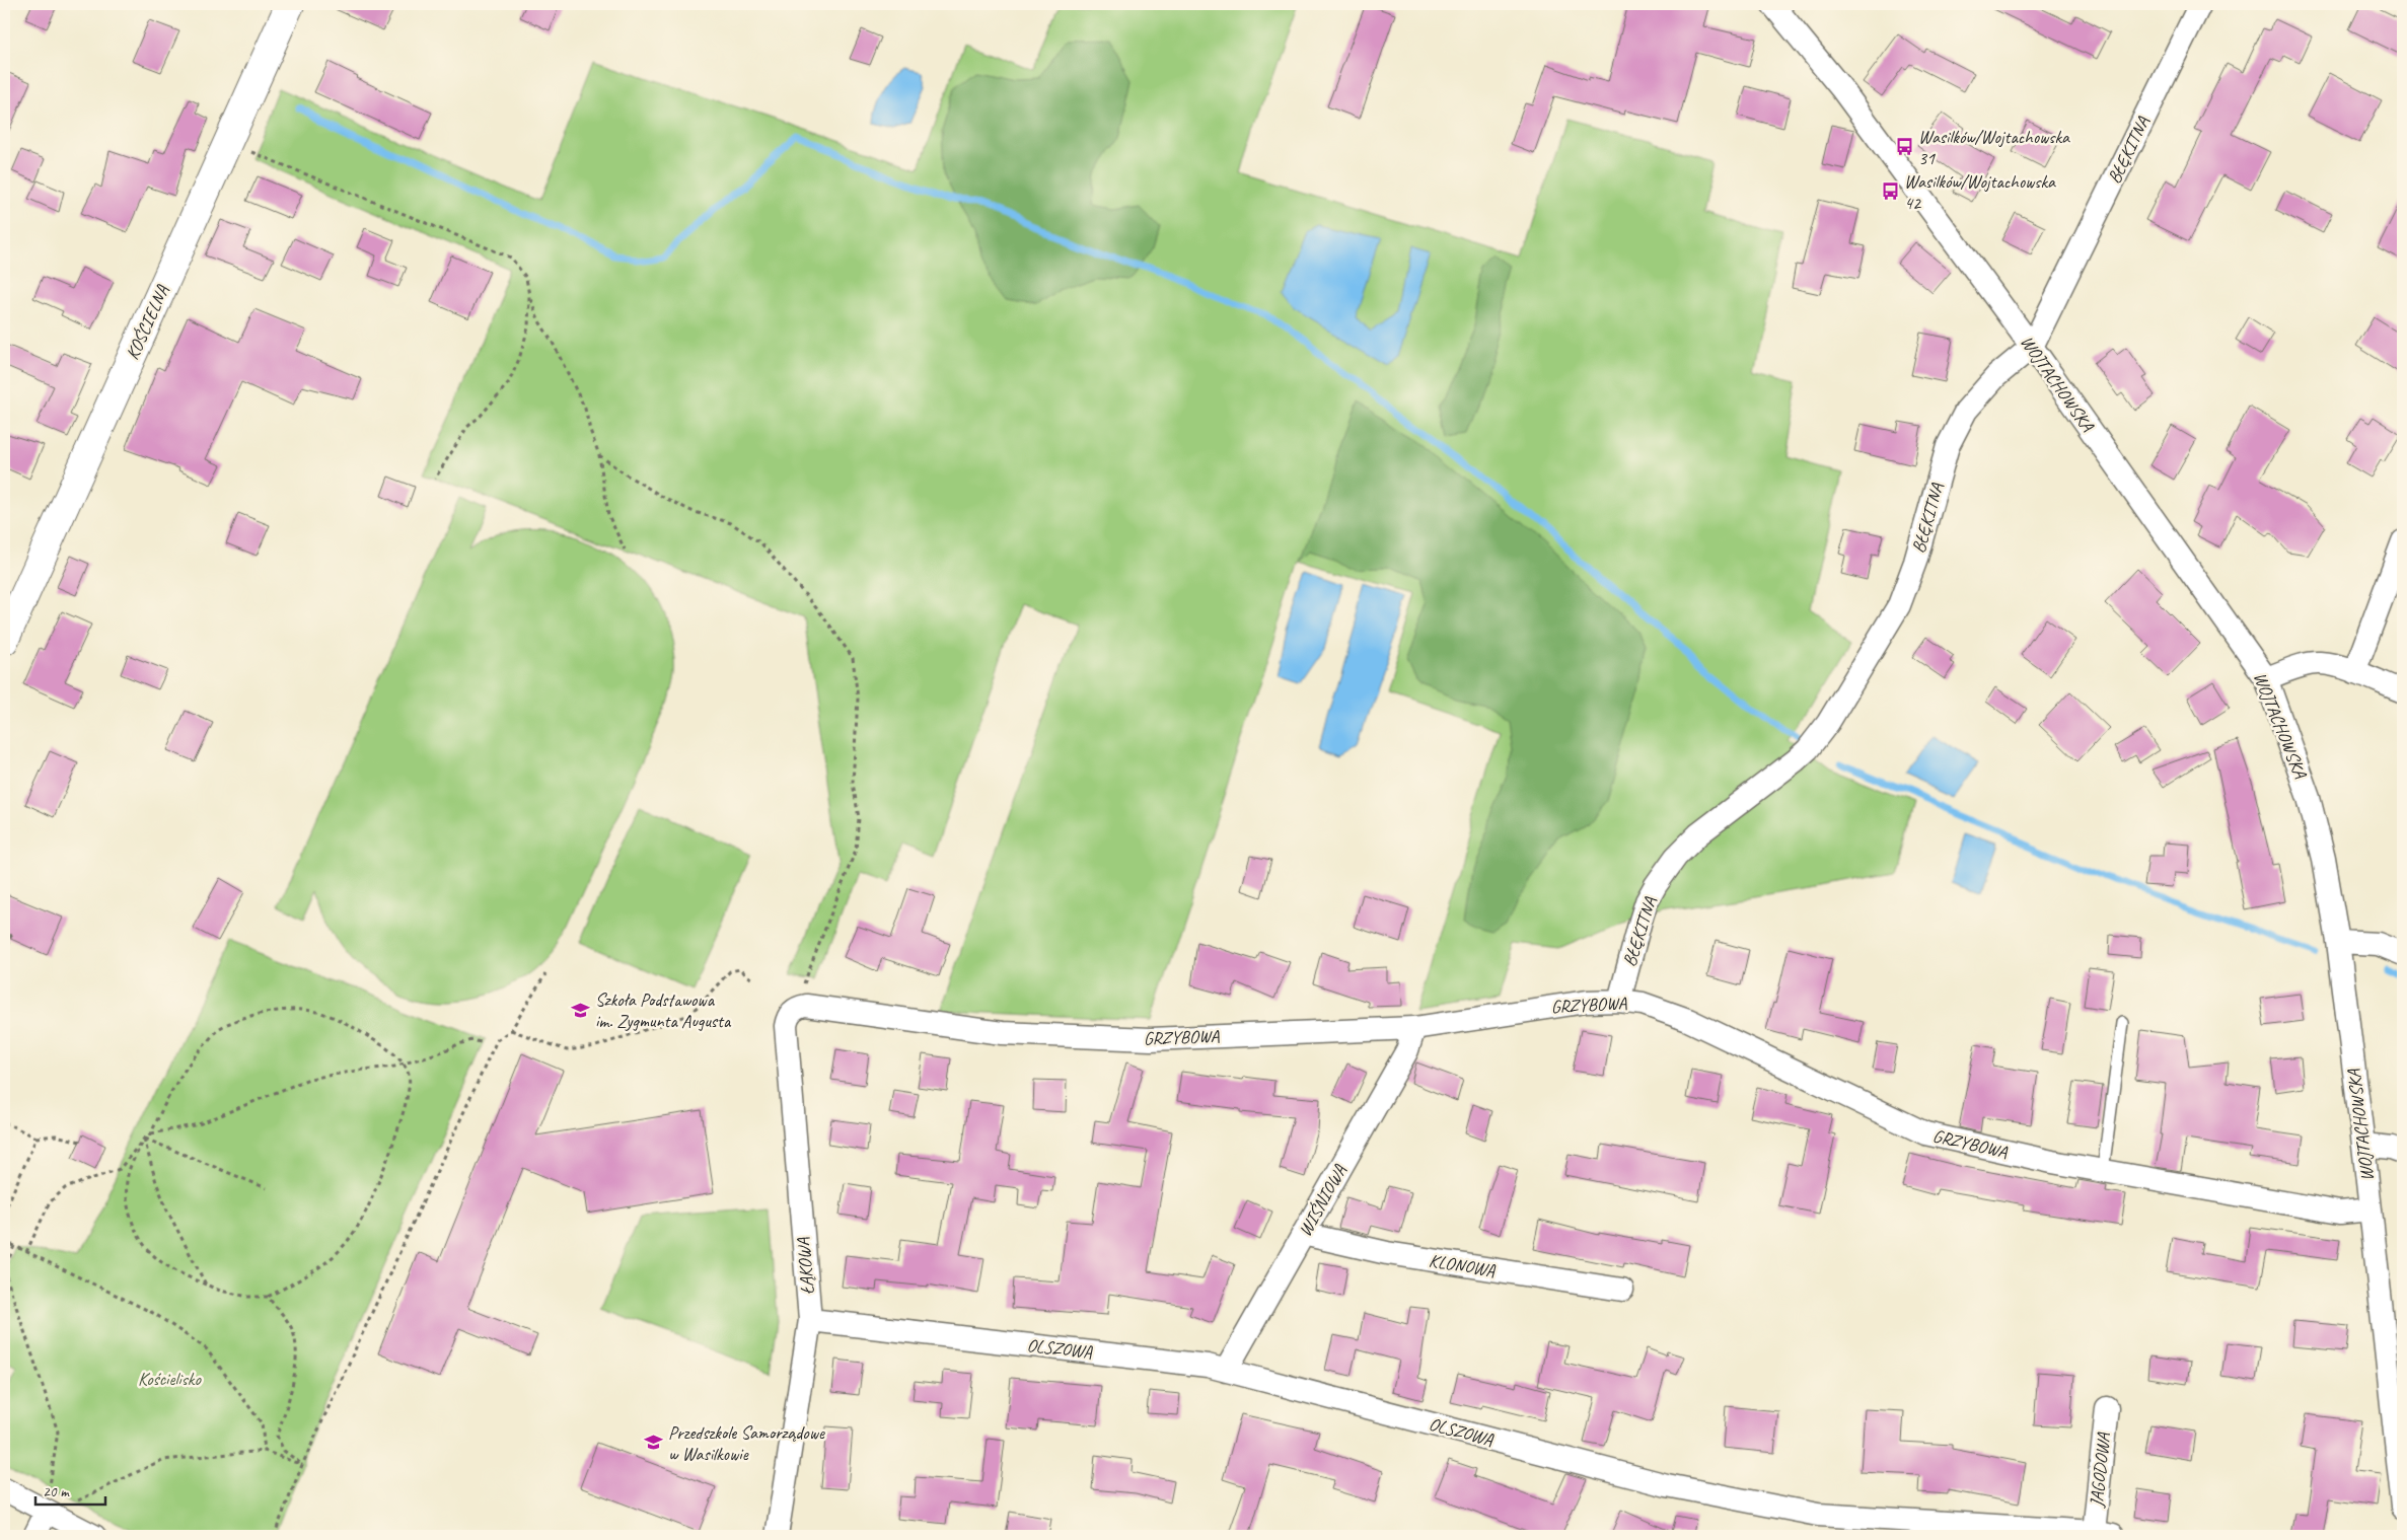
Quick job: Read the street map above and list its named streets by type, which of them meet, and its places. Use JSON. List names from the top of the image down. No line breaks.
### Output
{"streets":{"street":["BŁĘKITNA","KOŚCIELNA","WOJTACHOWSKA","GRZYBOWA","WIŚNIOWA","KLONOWA","ŁĄKOWA","OLSZOWA","JAGODOWA"]},"crossings":[["BŁĘKITNA","WOJTACHOWSKA"],["BŁĘKITNA","GRZYBOWA"],["WOJTACHOWSKA","GRZYBOWA"],["GRZYBOWA","WIŚNIOWA"],["GRZYBOWA","ŁĄKOWA"],["WIŚNIOWA","KLONOWA"],["WIŚNIOWA","OLSZOWA"],["ŁĄKOWA","OLSZOWA"],["OLSZOWA","JAGODOWA"]],"parks":["Kościelisko"],"places":{"bus stop":["Wasilków/Wojtachowska 31","Wasilków/Wojtachowska 42"],"school or university":["Szkoła Podstawowa im. Zygmunta Augusta","Przedszkole Samorządowe w Wasilkowie"]},"scale_bar":"20 m"}
